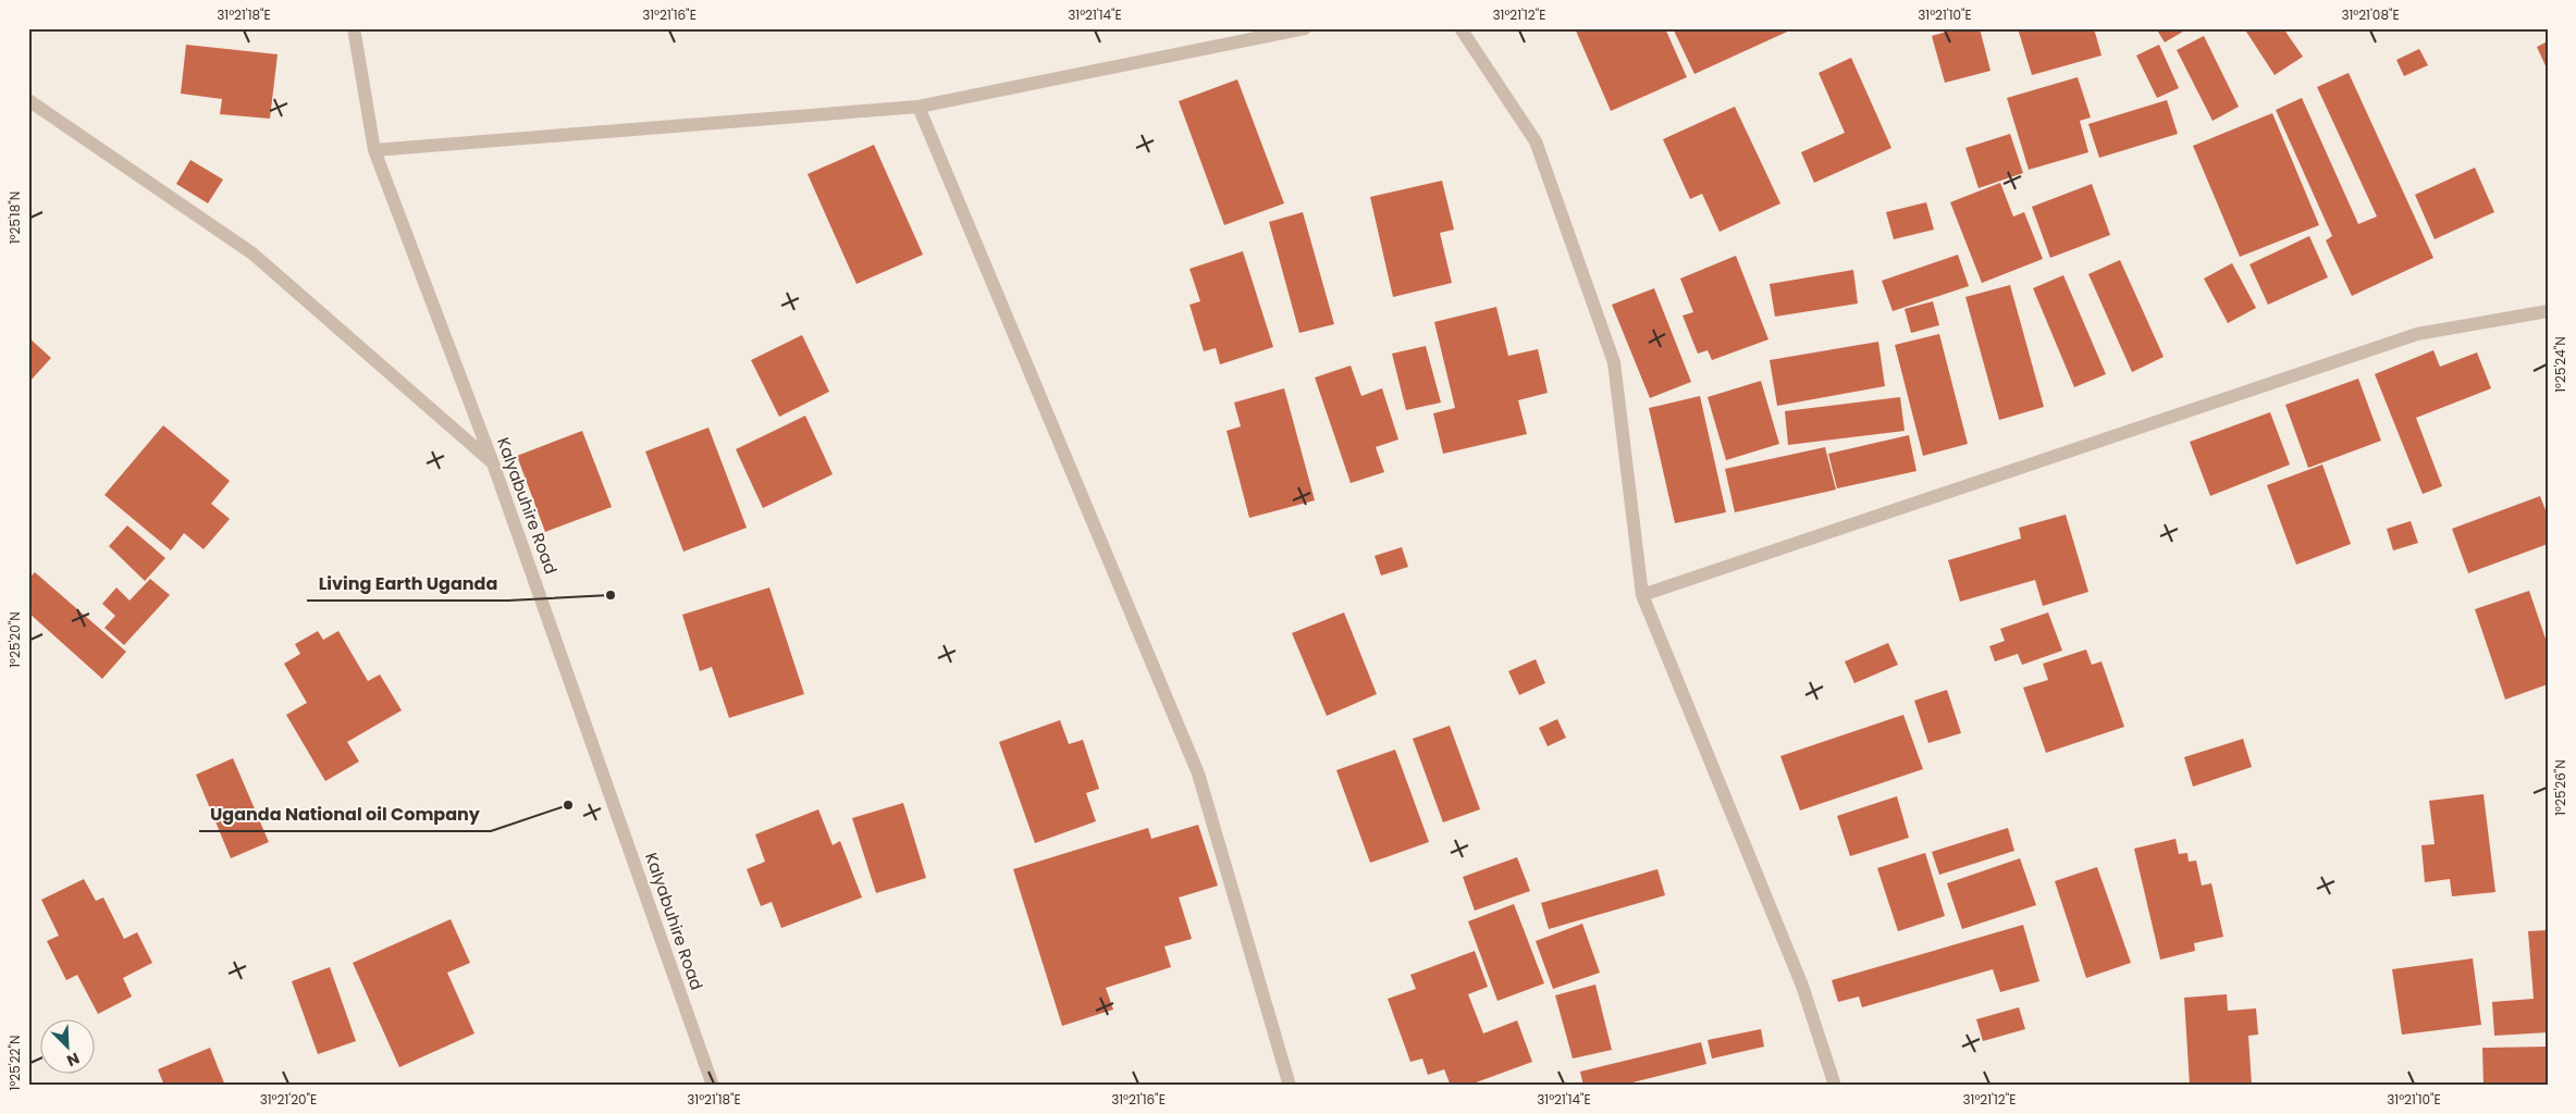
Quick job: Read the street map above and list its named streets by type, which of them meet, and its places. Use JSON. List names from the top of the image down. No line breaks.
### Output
{"streets":{"street":["Kalyabuhire Road"]},"places":["Living Earth Uganda","Uganda National oil Company"],"north":"bottom right","coordinates":["31°21'18\"E","31°21'16\"E","31°21'14\"E","31°21'12\"E","31°21'10\"E","31°21'08\"E","1°25'18\"N","1°25'24\"N","1°25'20\"N","1°25'26\"N","1°25'22\"N","31°21'20\"E"]}
